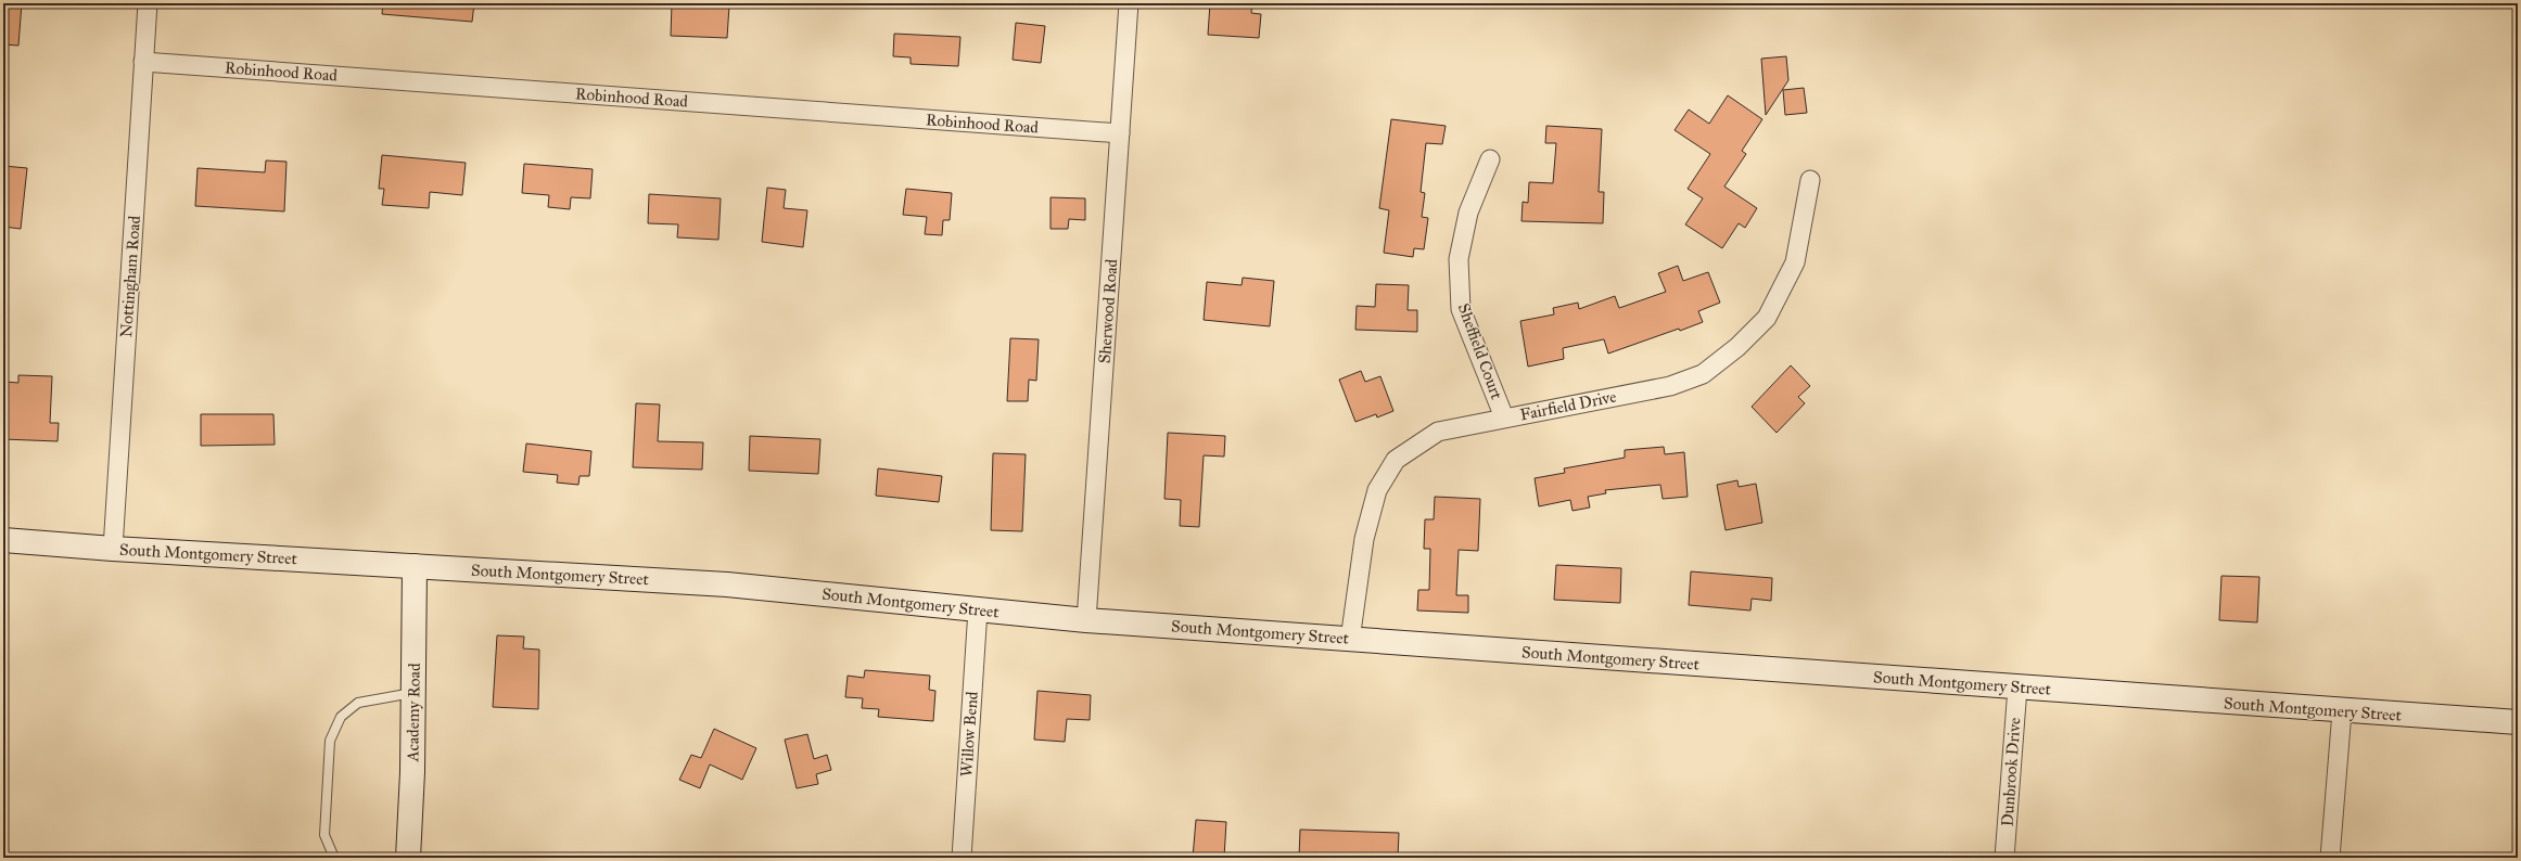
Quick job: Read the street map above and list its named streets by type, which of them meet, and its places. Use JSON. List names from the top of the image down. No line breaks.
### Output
{"streets":{"street":["Robinhood Road","Nottingham Road","Sherwood Road","Sheffield Court","Fairfield Drive","South Montgomery Street","Academy Road","Willow Bend","Dunbrook Drive"]},"crossings":[["Robinhood Road","Nottingham Road"],["Robinhood Road","Sherwood Road"],["Nottingham Road","South Montgomery Street"],["Sherwood Road","South Montgomery Street"],["Sheffield Court","Fairfield Drive"],["Fairfield Drive","South Montgomery Street"],["South Montgomery Street","Academy Road"],["South Montgomery Street","Willow Bend"],["South Montgomery Street","Dunbrook Drive"]]}
